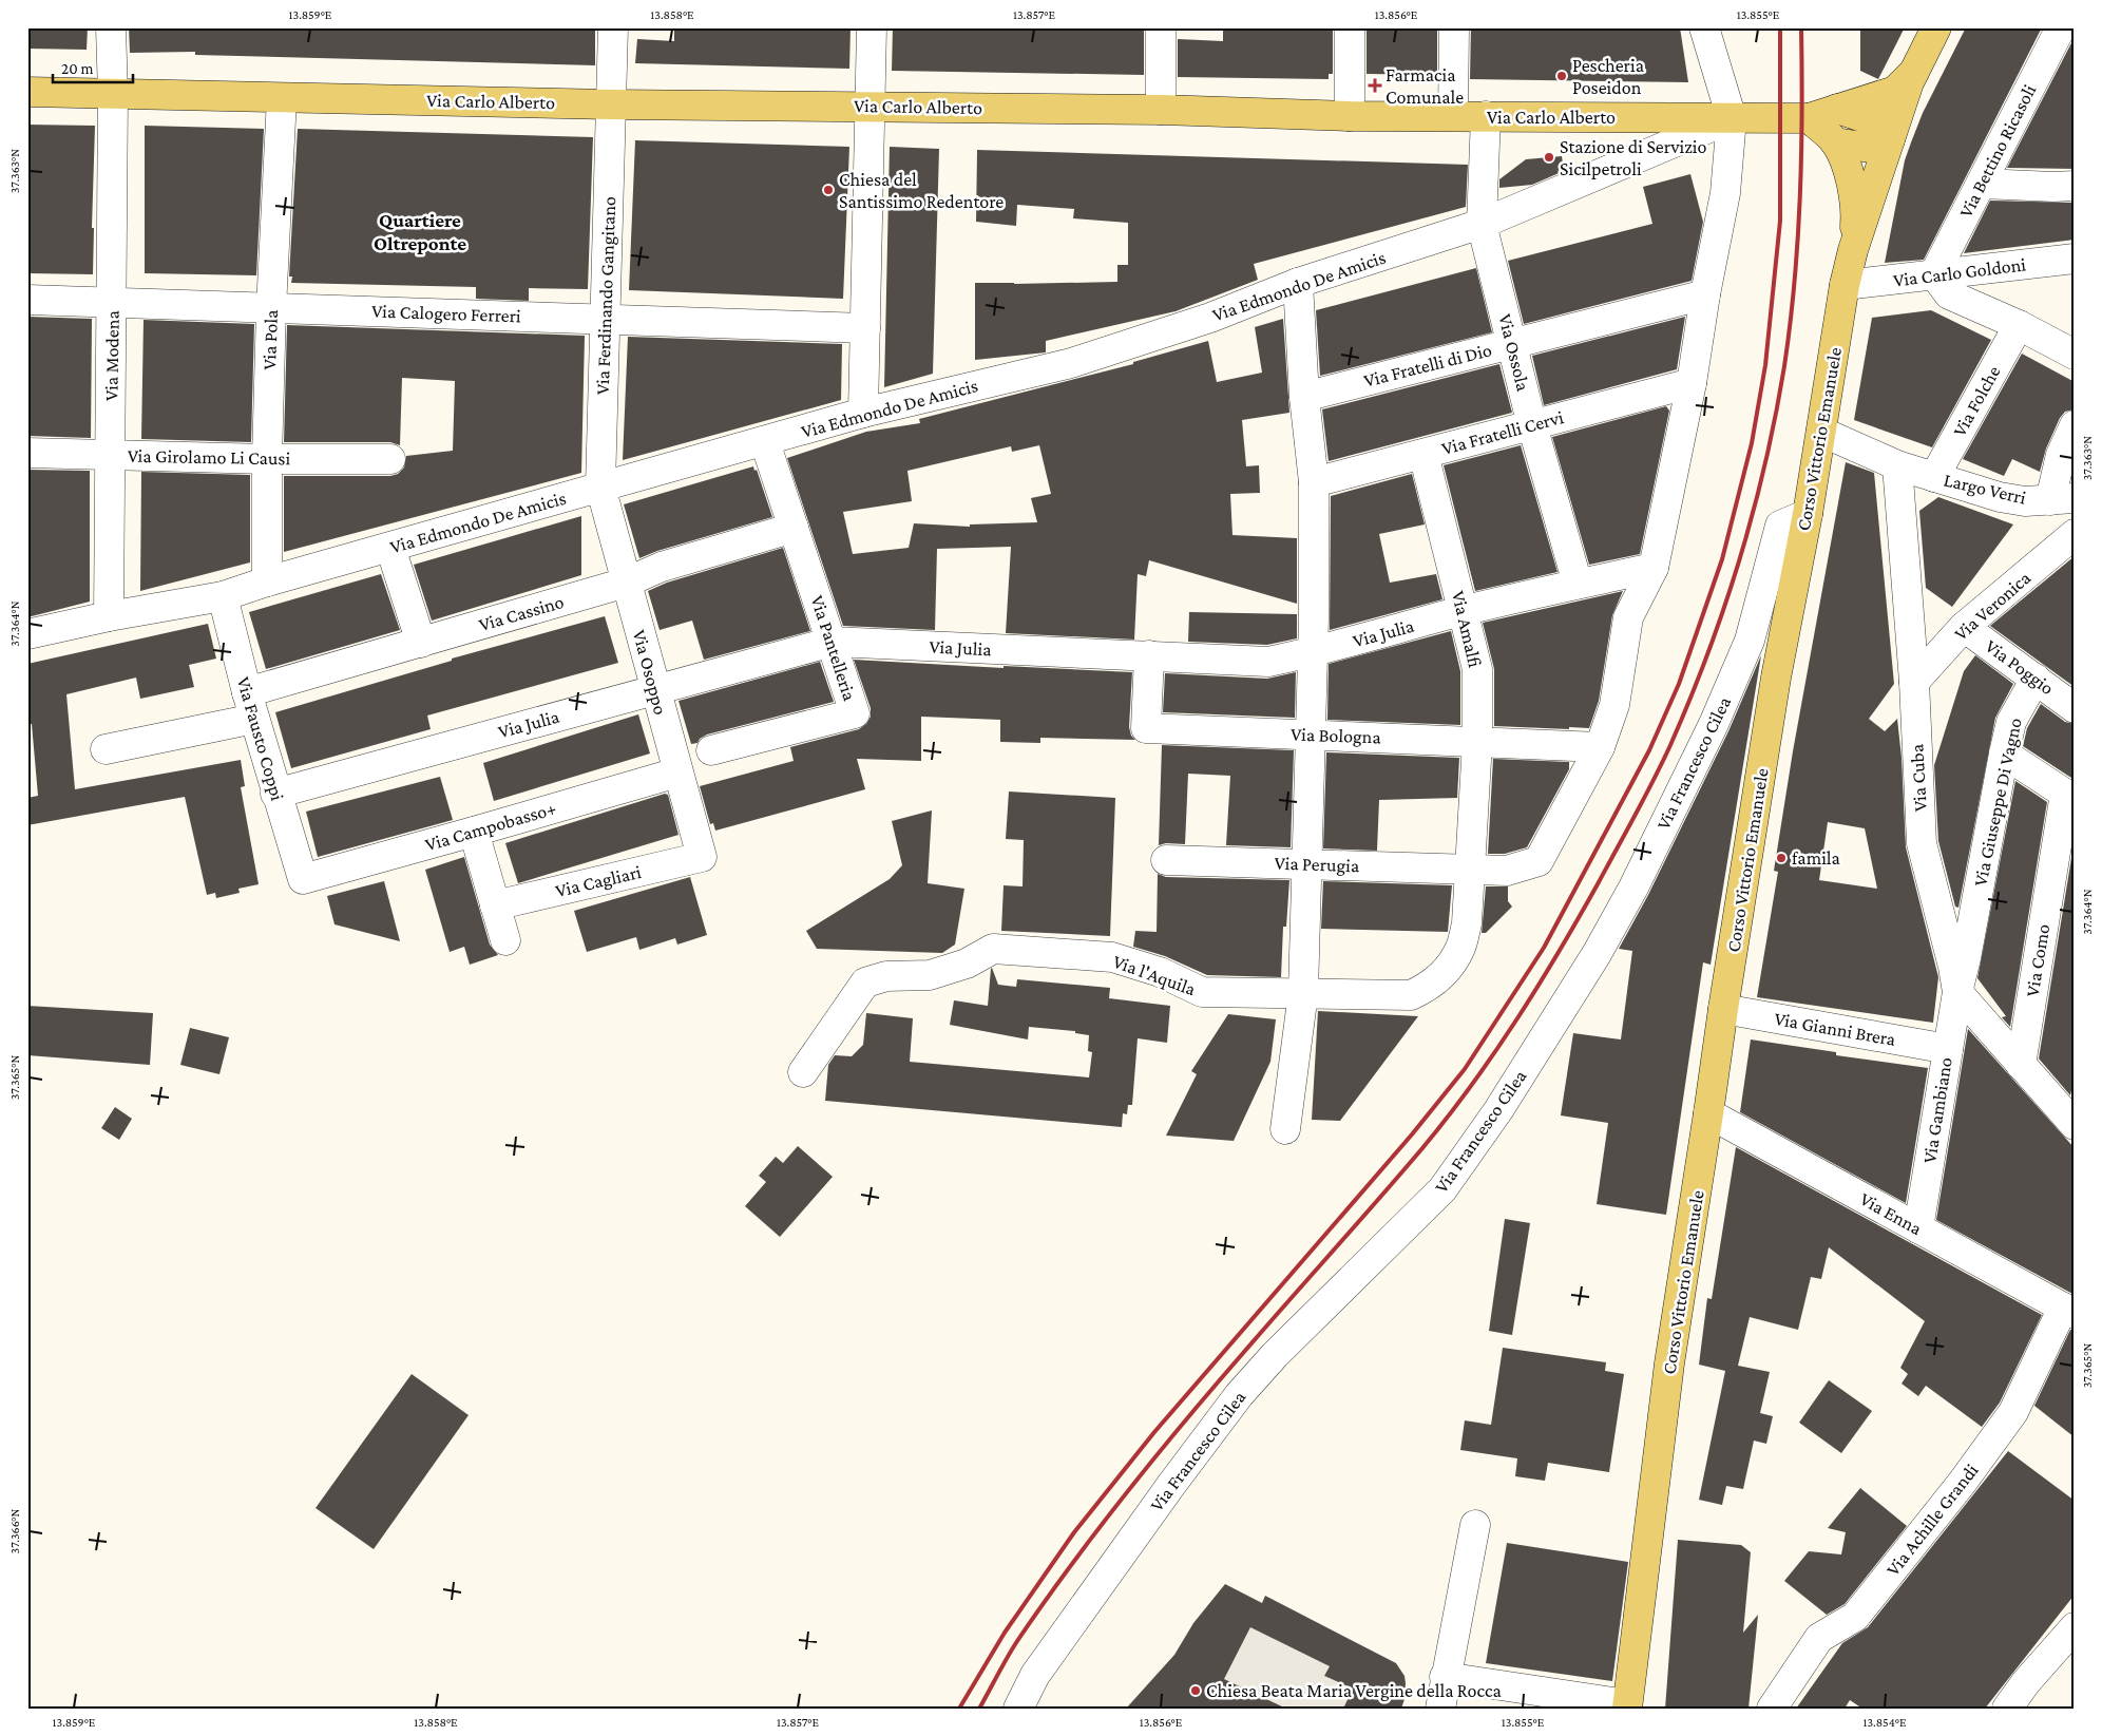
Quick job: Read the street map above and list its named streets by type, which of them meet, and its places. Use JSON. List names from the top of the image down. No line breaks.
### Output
{"streets":{"main road":["Via Carlo Alberto","Corso Vittorio Emanuele"],"street":["Via Bettino Ricasoli","Via Carlo Goldoni","Via Edmondo De Amicis","Via Ferdinando Gangitano","Via Calogero Ferreri","Via Pola","Via Ossola","Via Modena","Via Fratelli di Dio","Via Folche","Via Fratelli Cervi","Via Girolamo Li Causi","Largo Verri","Via Veronica","Via Cassino","Via Amalfi","Via Julia","Via Pantelleria","Via Poggio","Via Osoppo","Via Bologna","Via Fausto Coppi","Via Francesco Cilea","Via Cuba","Via Giuseppe Di Vagno","Via Campobasso+","Via Perugia","Via Cagliari","Via Como","Via l'Aquila","Via Gianni Brera","Via Gambiano","Via Enna","Via Achille Grandi"]},"crossings":[["Via Carlo Alberto","Via Edmondo De Amicis"],["Via Carlo Alberto","Via Ferdinando Gangitano"],["Via Carlo Alberto","Via Pola"],["Via Carlo Alberto","Via Ossola"],["Via Carlo Alberto","Via Modena"],["Via Carlo Alberto","Corso Vittorio Emanuele"],["Via Carlo Alberto","Via Perugia"],["Via Bettino Ricasoli","Via Carlo Goldoni"],["Via Carlo Goldoni","Corso Vittorio Emanuele"],["Via Edmondo De Amicis","Via Ferdinando Gangitano"],["Via Edmondo De Amicis","Via Pola"],["Via Edmondo De Amicis","Via Ossola"],["Via Edmondo De Amicis","Via Modena"],["Via Edmondo De Amicis","Via Pantelleria"],["Via Edmondo De Amicis","Via Osoppo"],["Via Edmondo De Amicis","Via Fausto Coppi"],["Via Edmondo De Amicis","Via Perugia"],["Via Ferdinando Gangitano","Via Calogero Ferreri"],["Via Ferdinando Gangitano","Via Osoppo"],["Via Calogero Ferreri","Via Pola"],["Via Calogero Ferreri","Via Modena"],["Via Pola","Via Girolamo Li Causi"],["Via Ossola","Via Fratelli di Dio"],["Via Ossola","Via Fratelli Cervi"],["Via Ossola","Via Julia"],["Via Modena","Via Girolamo Li Causi"],["Via Fratelli di Dio","Via Perugia"],["Via Folche","Largo Verri"],["Via Fratelli Cervi","Via Amalfi"],["Via Fratelli Cervi","Via Perugia"],["Corso Vittorio Emanuele","Via Francesco Cilea"],["Corso Vittorio Emanuele","Via Gianni Brera"],["Corso Vittorio Emanuele","Via Enna"],["Largo Verri","Via Cuba"],["Via Veronica","Via Poggio"],["Via Veronica","Via Cuba"],["Via Cassino","Via Pantelleria"],["Via Cassino","Via Osoppo"],["Via Cassino","Via Fausto Coppi"],["Via Amalfi","Via Julia"],["Via Amalfi","Via Bologna"],["Via Amalfi","Via Perugia"],["Via Amalfi","Via l'Aquila"],["Via Julia","Via Pantelleria"],["Via Julia","Via Osoppo"],["Via Julia","Via Bologna"],["Via Julia","Via Fausto Coppi"],["Via Julia","Via Perugia"],["Via Poggio","Via Giuseppe Di Vagno"],["Via Osoppo","Via Campobasso+"],["Via Osoppo","Via Cagliari"],["Via Bologna","Via Perugia"],["Via Fausto Coppi","Via Campobasso+"],["Via Cuba","Via Giuseppe Di Vagno"],["Via Cuba","Via Gambiano"],["Via Giuseppe Di Vagno","Via Gambiano"],["Via Perugia","Via l'Aquila"],["Via Gianni Brera","Via Gambiano"],["Via Gambiano","Via Enna"],["Via Enna","Via Achille Grandi"]],"districts":["Quartiere Oltreponte"],"places":{"other":["Pescheria Poseidon","Stazione di Servizio Sicilpetroli","Chiesa del Santissimo Redentore","famila","Chiesa Beata Maria Vergine della Rocca"],"health":["Farmacia Comunale"]},"scale_bar":"20 m","coordinates":["13.859°E","13.858°E","13.857°E","13.856°E","13.855°E","37.363°N","37.364°N","37.365°N","37.366°N","13.854°E"]}
